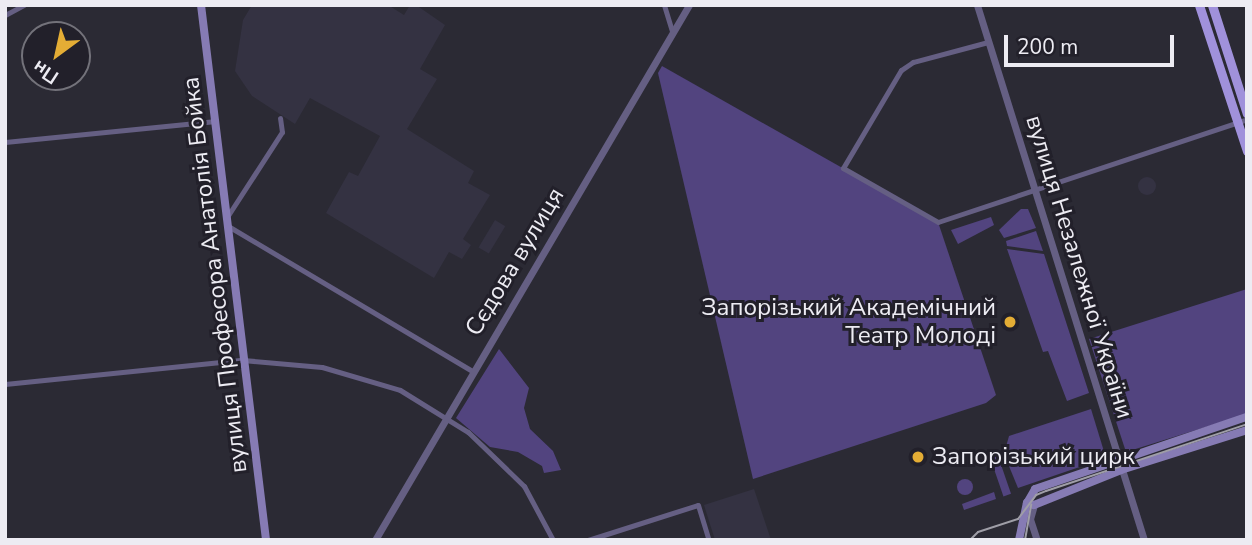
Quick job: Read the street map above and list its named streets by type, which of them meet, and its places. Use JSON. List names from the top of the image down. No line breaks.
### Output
{"streets":{"main road":["вулиця Професора Анатолія Бойка"],"street":["Сєдова вулиця","вулиця Незалежної України"]},"places":["Запорізький Академічний Театр Молоді","Запорізький цирк"],"scale_bar":"200 m","north":"bottom left"}
